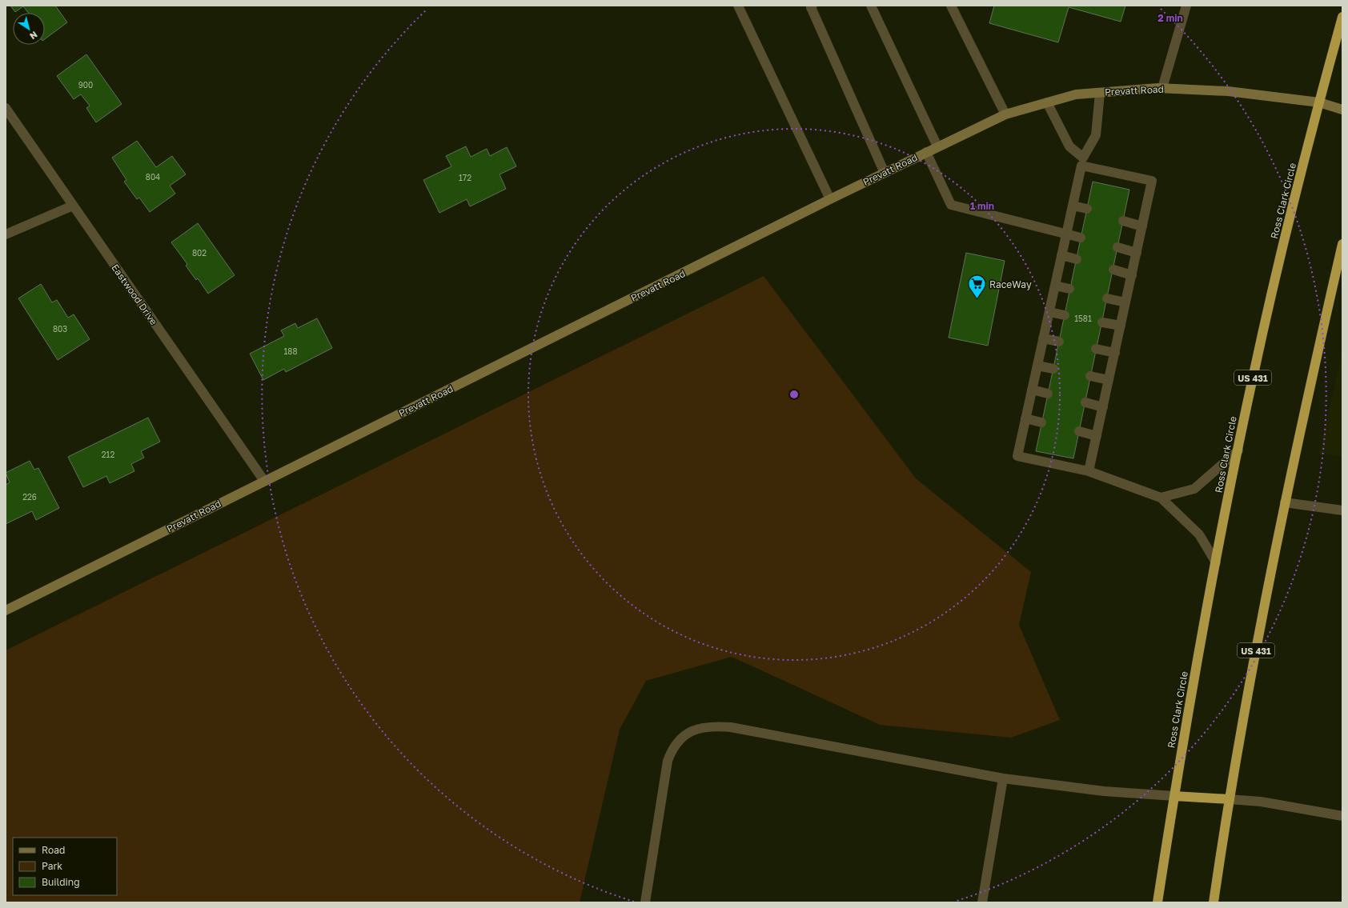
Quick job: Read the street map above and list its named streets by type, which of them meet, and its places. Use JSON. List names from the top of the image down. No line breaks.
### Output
{"streets":{"highway":["Ross Clark Circle","US 431"],"street":["Prevatt Road","Eastwood Drive"]},"crossings":[["Prevatt Road","Ross Clark Circle"],["Prevatt Road","Eastwood Drive"]],"places":{"supermarket":["RaceWay"]},"house_numbers":["900","804","172","802","1581","803","188","212","226"],"legend":["Road","Park","Building"],"north":"bottom right","rings":["2 min","1 min"]}
